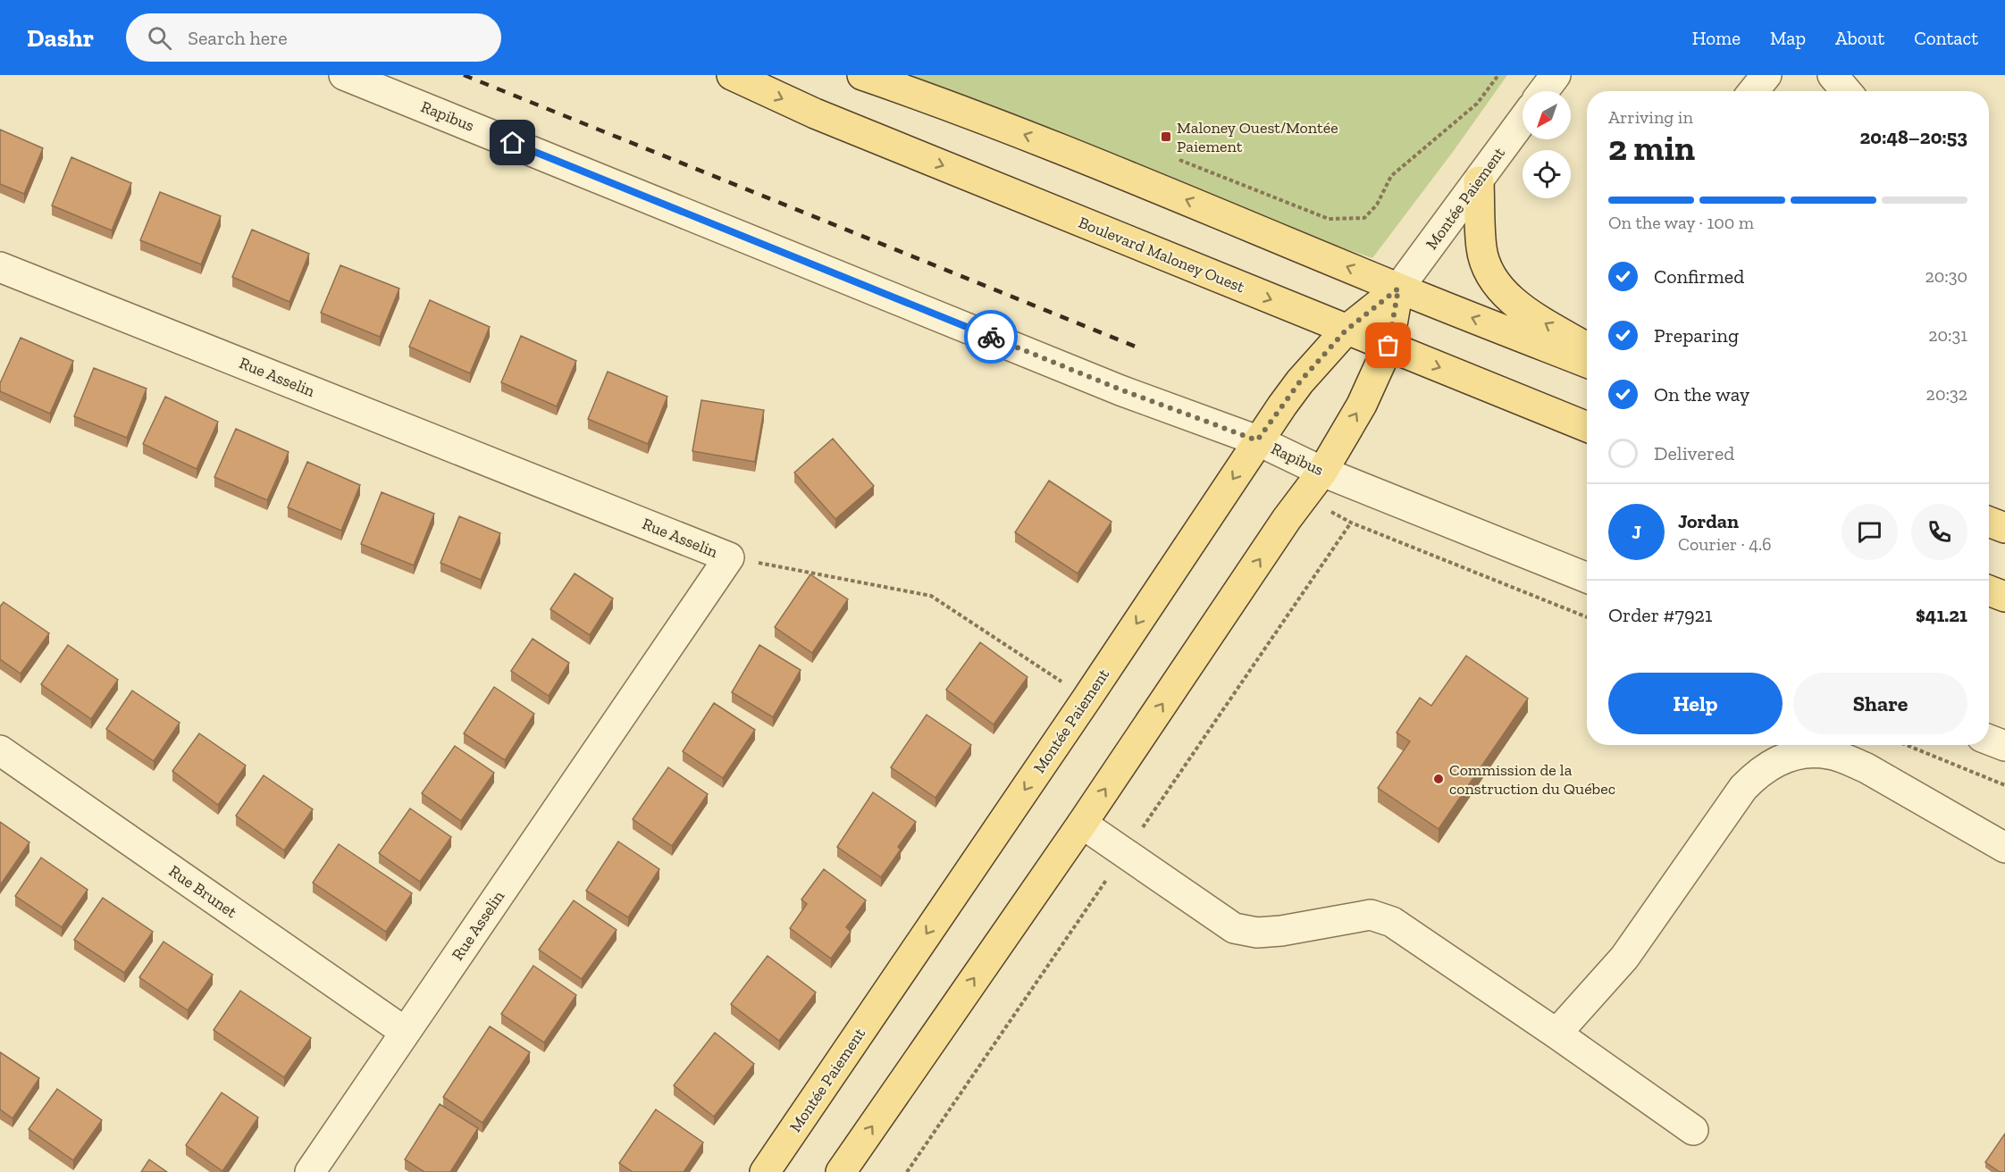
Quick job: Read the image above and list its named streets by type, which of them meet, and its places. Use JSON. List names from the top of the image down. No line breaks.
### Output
{"streets":{"main road":["Montée Paiement","Boulevard Maloney Ouest"],"street":["Rapibus","Rue Asselin","Rue Brunet"]},"crossings":[["Rapibus","Montée Paiement"],["Montée Paiement","Boulevard Maloney Ouest"],["Rue Asselin","Rue Brunet"]],"places":{"transit":["Maloney Ouest/Montée Paiement"],"other":["Commission de la construction du Québec"]},"north":"bottom left","page":{"header":"Dashr","search":"Search here","nav":["Home","Map","About","Contact"],"heading":["2 min","Arriving in","20:48–20:53"],"panel":["Jordan","Courier · 4.6","Order #7921","$41.21"],"bar":"On the way · 100 m","list":[["Confirmed","20:30"],["Preparing","20:31"],["On the way","20:32"],"Delivered"],"round":"J","buttons":["Help","Share"]}}
